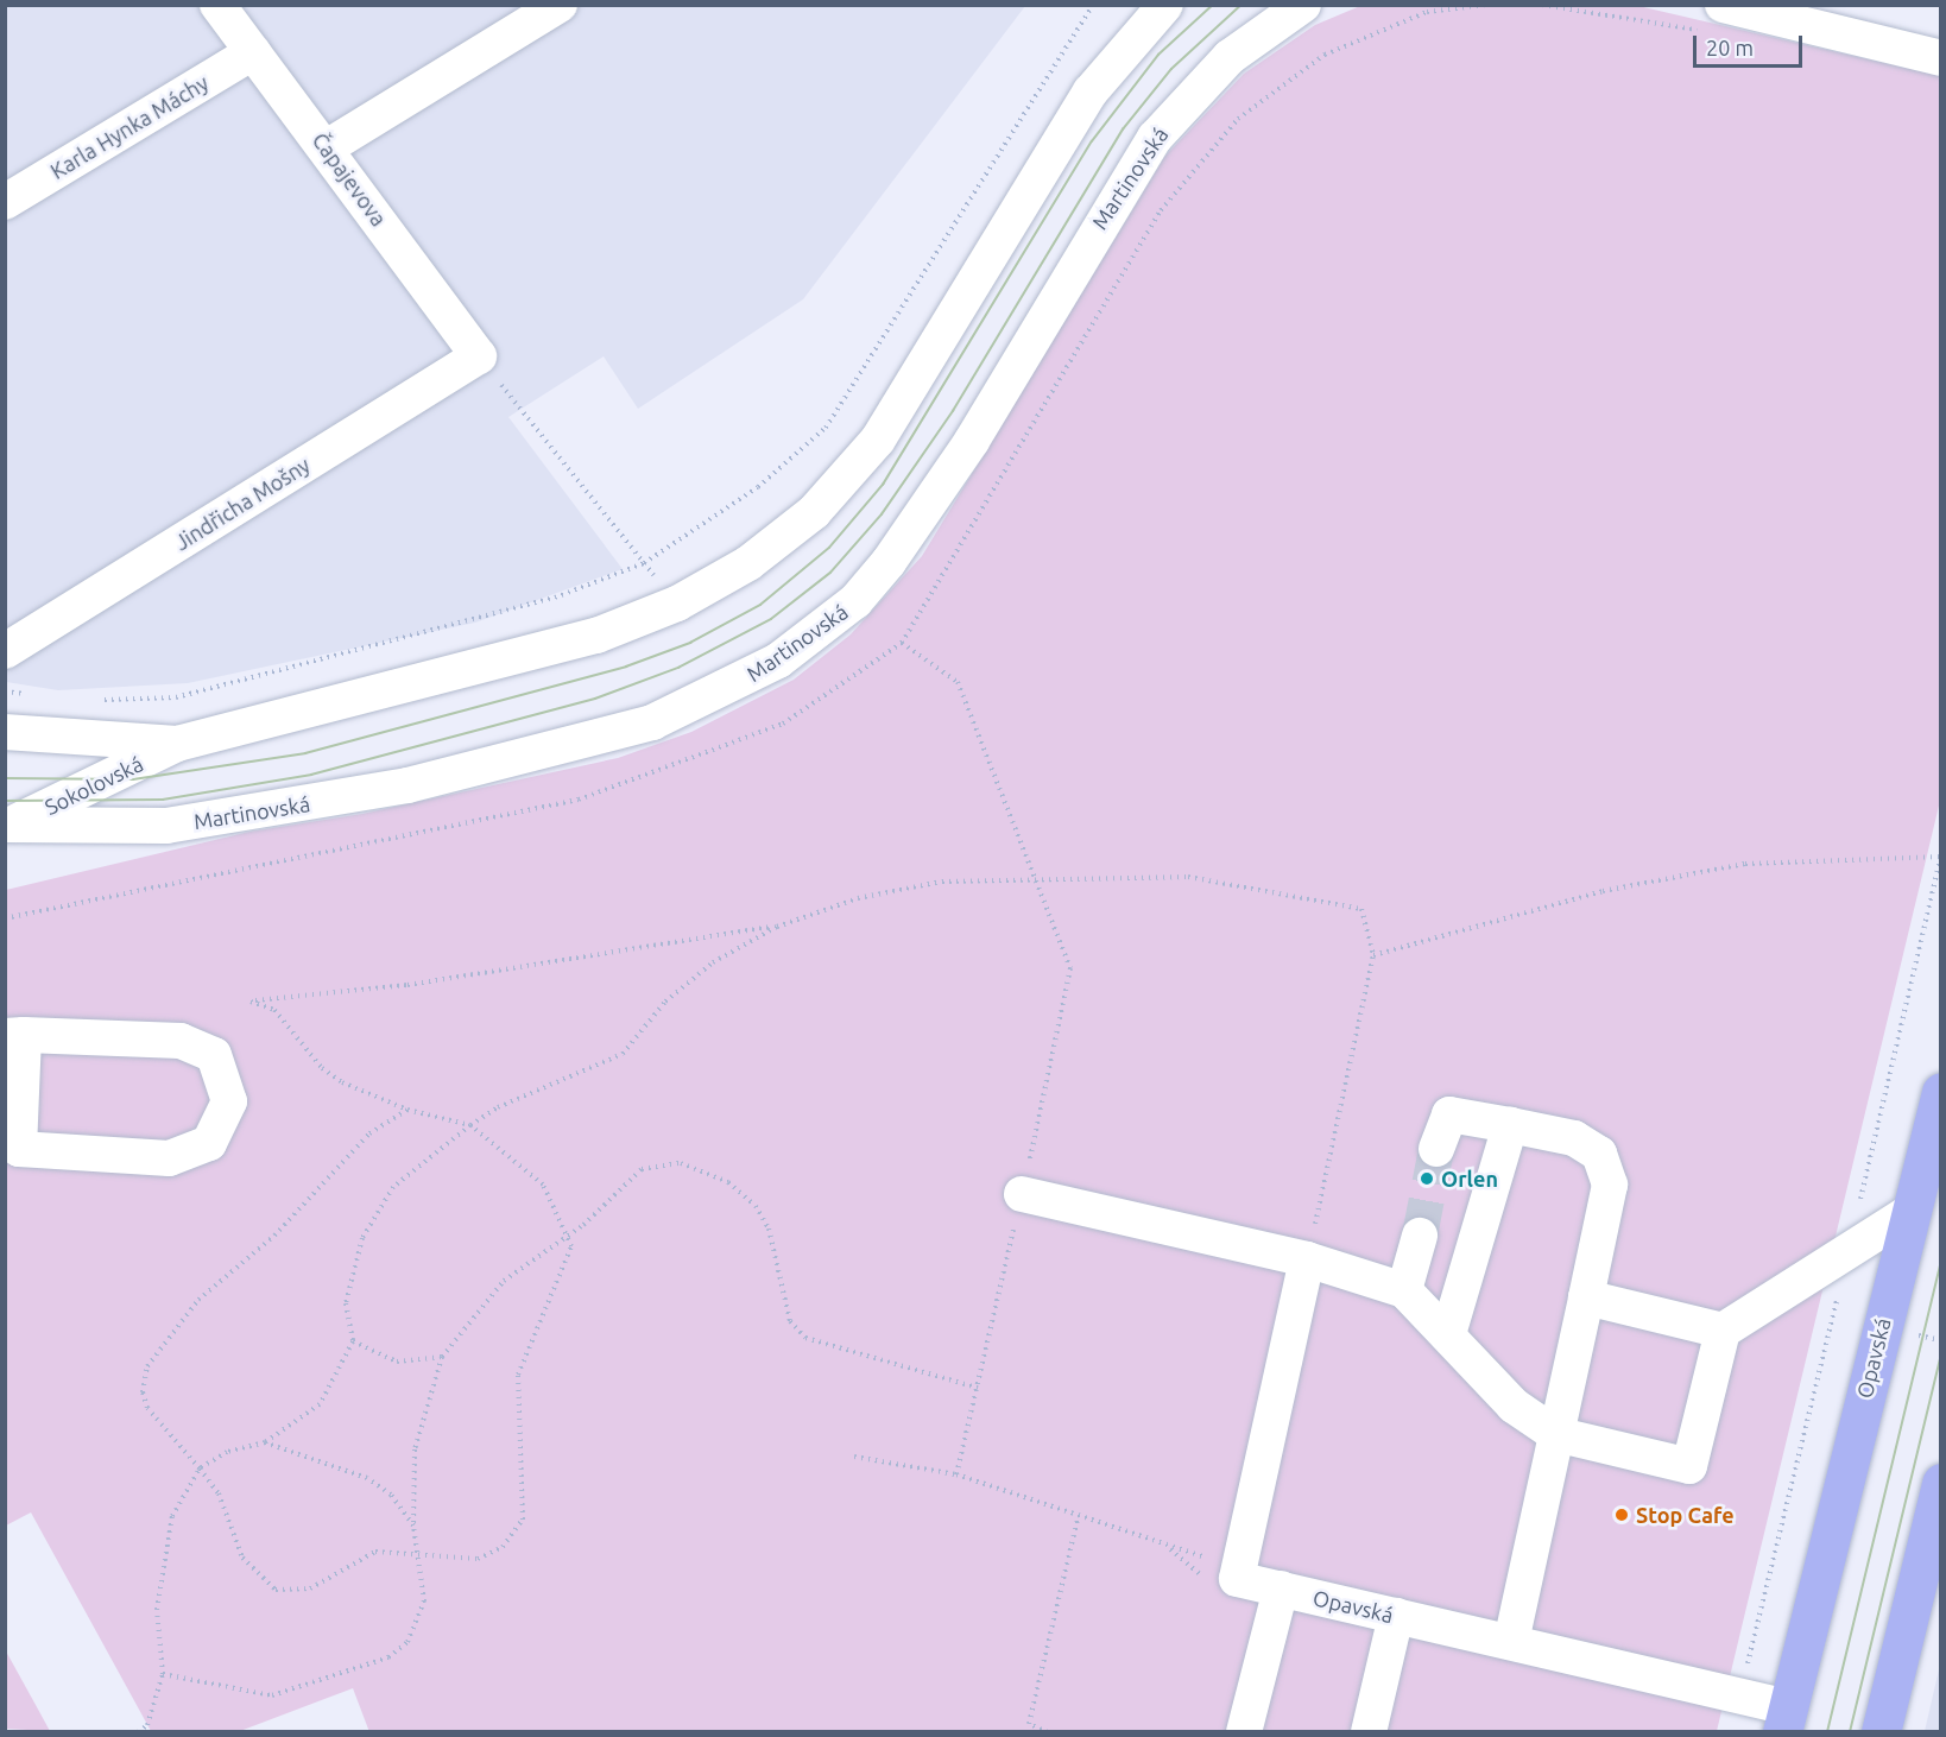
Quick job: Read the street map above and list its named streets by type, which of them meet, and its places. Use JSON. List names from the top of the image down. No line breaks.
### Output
{"streets":{"main road":["Opavská"],"street":["Karla Hynka Máchy","Martinovská","Čapajevova","Jindřicha Mošny","Sokolovská"]},"crossings":[["Karla Hynka Máchy","Čapajevova"],["Martinovská","Sokolovská"],["Čapajevova","Jindřicha Mošny"]],"places":["Orlen","Stop Cafe"],"scale_bar":"20 m"}
